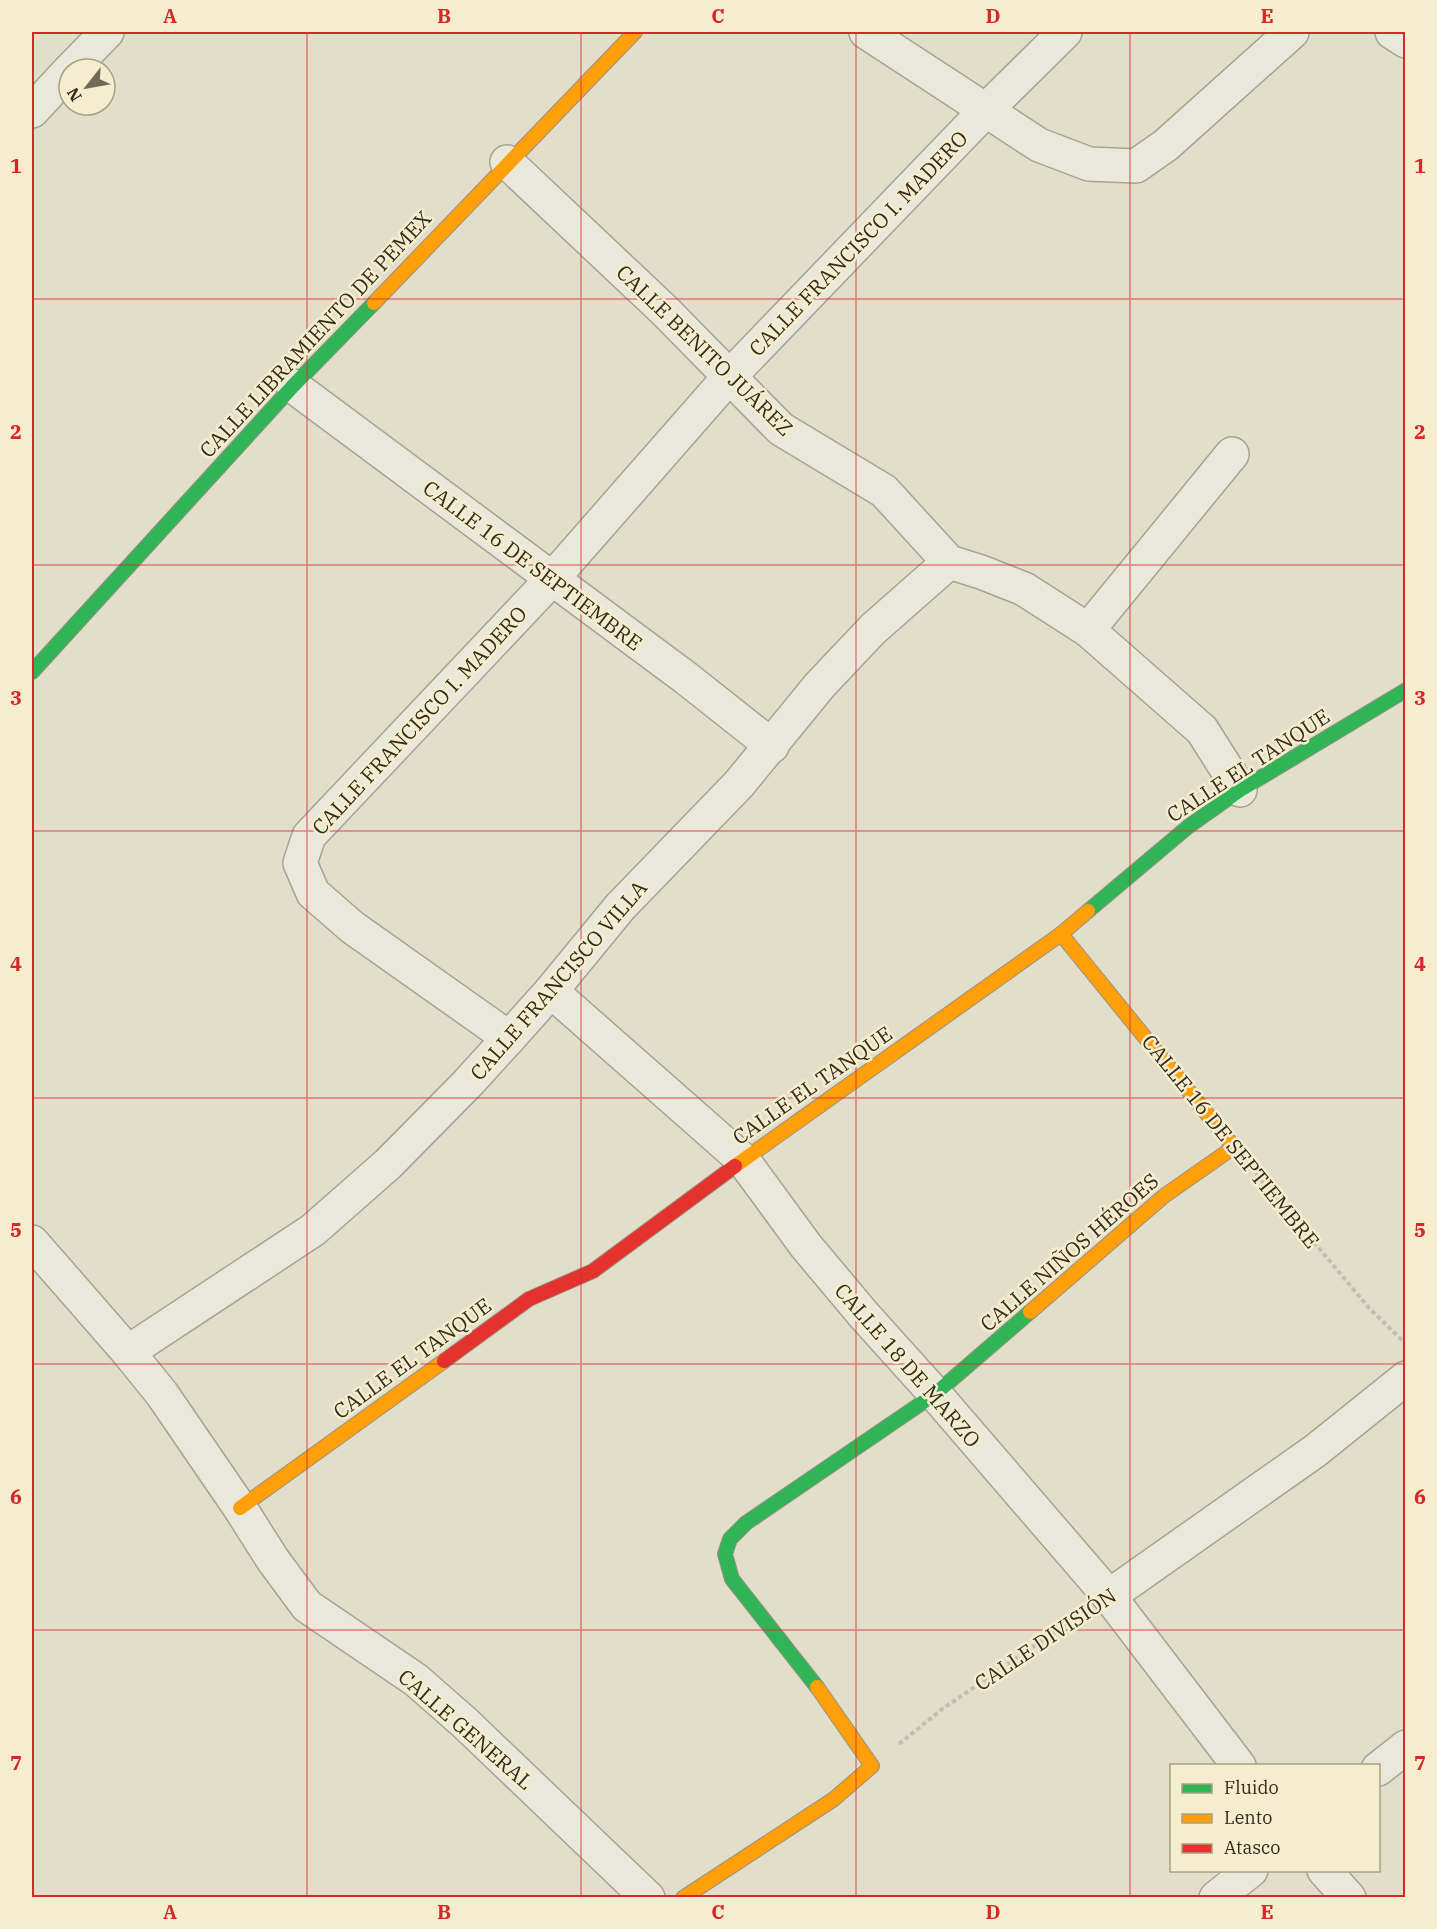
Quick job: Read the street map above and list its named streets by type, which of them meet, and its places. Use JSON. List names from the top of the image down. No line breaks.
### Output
{"streets":{"street":["CALLE FRANCISCO I. MADERO","CALLE LIBRAMIENTO DE PEMEX","CALLE BENITO JUÁREZ","CALLE 16 DE SEPTIEMBRE","CALLE EL TANQUE","CALLE FRANCISCO VILLA","CALLE NIÑOS HÉROES","CALLE 18 DE MARZO","CALLE DIVISIÓN","CALLE GENERAL"]},"crossings":[["CALLE FRANCISCO I. MADERO","CALLE BENITO JUÁREZ"],["CALLE FRANCISCO I. MADERO","CALLE 16 DE SEPTIEMBRE"],["CALLE FRANCISCO I. MADERO","CALLE FRANCISCO VILLA"],["CALLE LIBRAMIENTO DE PEMEX","CALLE BENITO JUÁREZ"],["CALLE LIBRAMIENTO DE PEMEX","CALLE 16 DE SEPTIEMBRE"],["CALLE BENITO JUÁREZ","CALLE FRANCISCO VILLA"],["CALLE 16 DE SEPTIEMBRE","CALLE EL TANQUE"],["CALLE 16 DE SEPTIEMBRE","CALLE FRANCISCO VILLA"],["CALLE 16 DE SEPTIEMBRE","CALLE NIÑOS HÉROES"],["CALLE EL TANQUE","CALLE 18 DE MARZO"],["CALLE EL TANQUE","CALLE GENERAL"],["CALLE FRANCISCO VILLA","CALLE 18 DE MARZO"],["CALLE FRANCISCO VILLA","CALLE GENERAL"],["CALLE NIÑOS HÉROES","CALLE 18 DE MARZO"],["CALLE NIÑOS HÉROES","CALLE DIVISIÓN"],["CALLE 18 DE MARZO","CALLE DIVISIÓN"]],"legend":["Fluido","Lento","Atasco"],"north":"bottom left","grid":{"columns":["A","B","C","D","E"],"rows":["1","2","3","4","5","6","7"]}}
